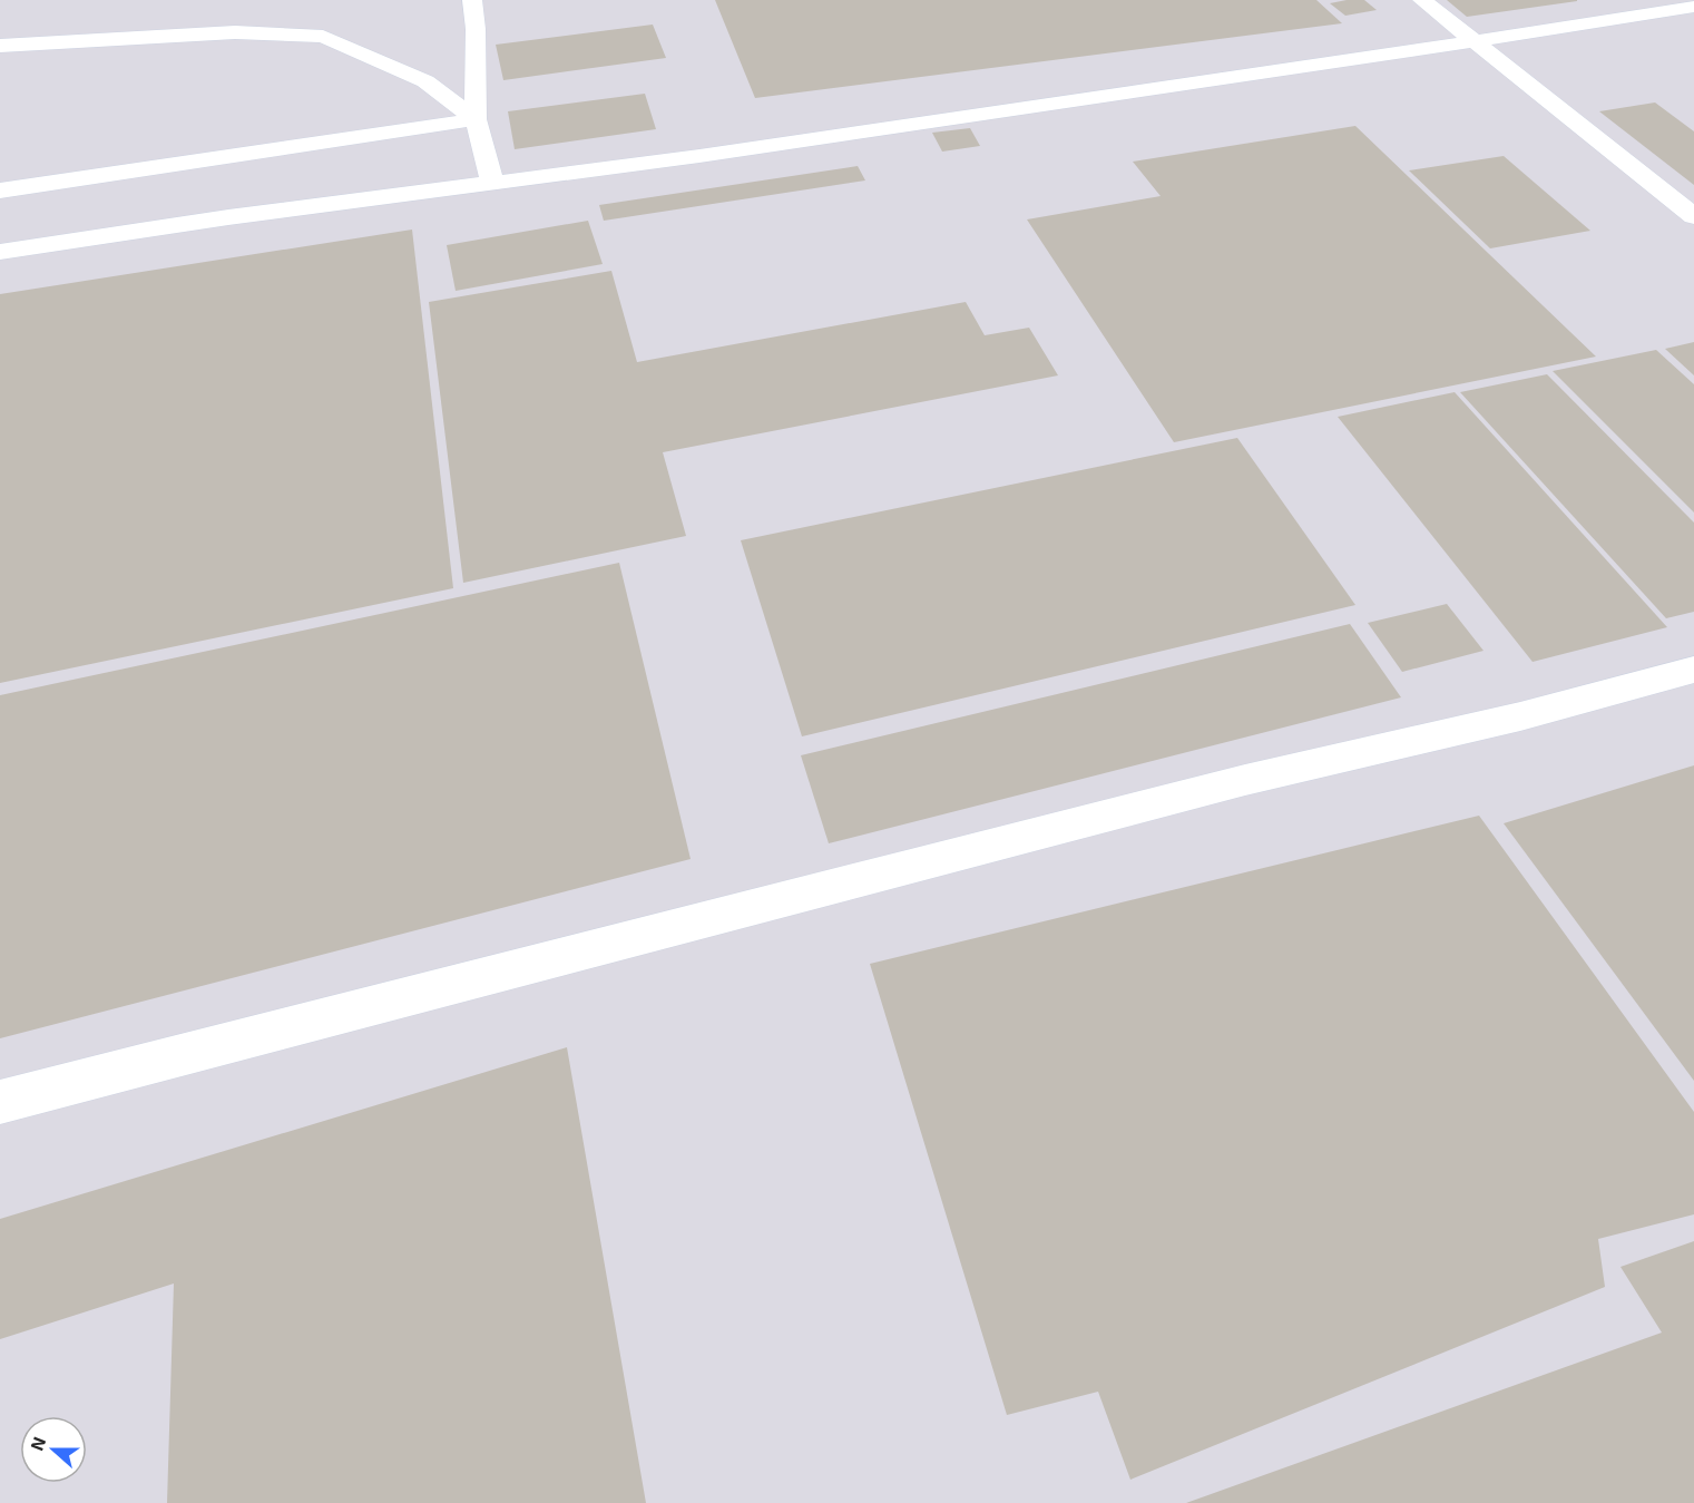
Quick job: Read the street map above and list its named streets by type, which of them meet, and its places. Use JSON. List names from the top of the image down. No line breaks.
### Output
{"north":"left"}
